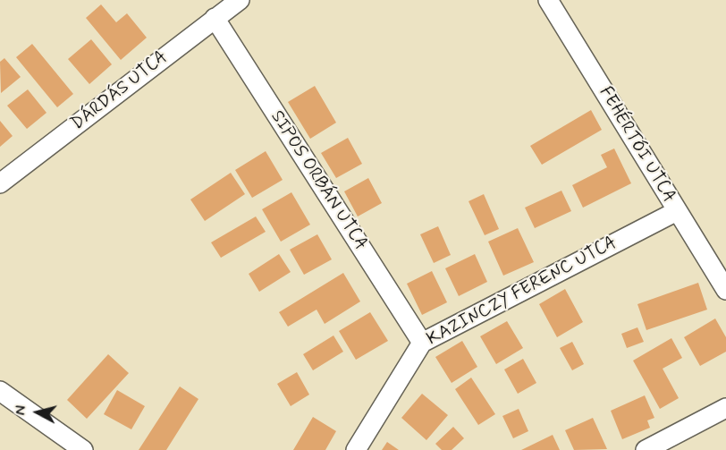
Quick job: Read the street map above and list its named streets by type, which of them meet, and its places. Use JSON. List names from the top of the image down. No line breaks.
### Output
{"streets":{"street":["DÁRDÁS UTCA","FEHÉRTÓI UTCA","SIPOS ORBÁN UTCA","KAZINCZY FERENC UTCA"]},"crossings":[["DÁRDÁS UTCA","SIPOS ORBÁN UTCA"],["FEHÉRTÓI UTCA","KAZINCZY FERENC UTCA"],["SIPOS ORBÁN UTCA","KAZINCZY FERENC UTCA"]],"north":"left"}
